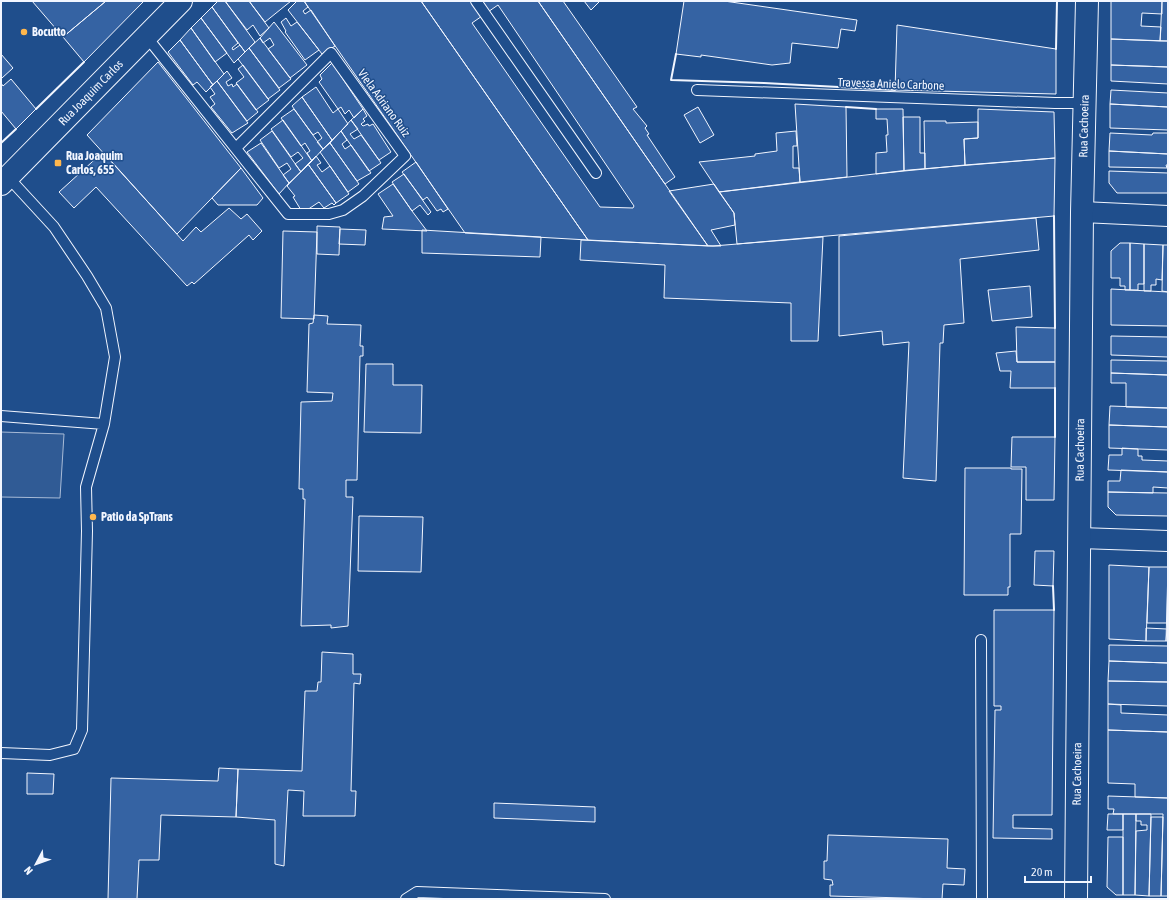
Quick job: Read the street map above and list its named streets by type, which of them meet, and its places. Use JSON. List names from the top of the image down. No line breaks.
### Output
{"streets":{"street":["Rua Joaquim Carlos","Rua Cachoeira"],"lane":["Travessa Anielo Carbone","Viela Adriano Ruiz"]},"crossings":[["Travessa Anielo Carbone","Rua Cachoeira"],["Rua Joaquim Carlos","Viela Adriano Ruiz"]],"places":{"other":["Bocutto","Patio da SpTrans"],"transit":["Rua Joaquim Carlos, 655"]},"scale_bar":"20 m","north":"bottom left"}
